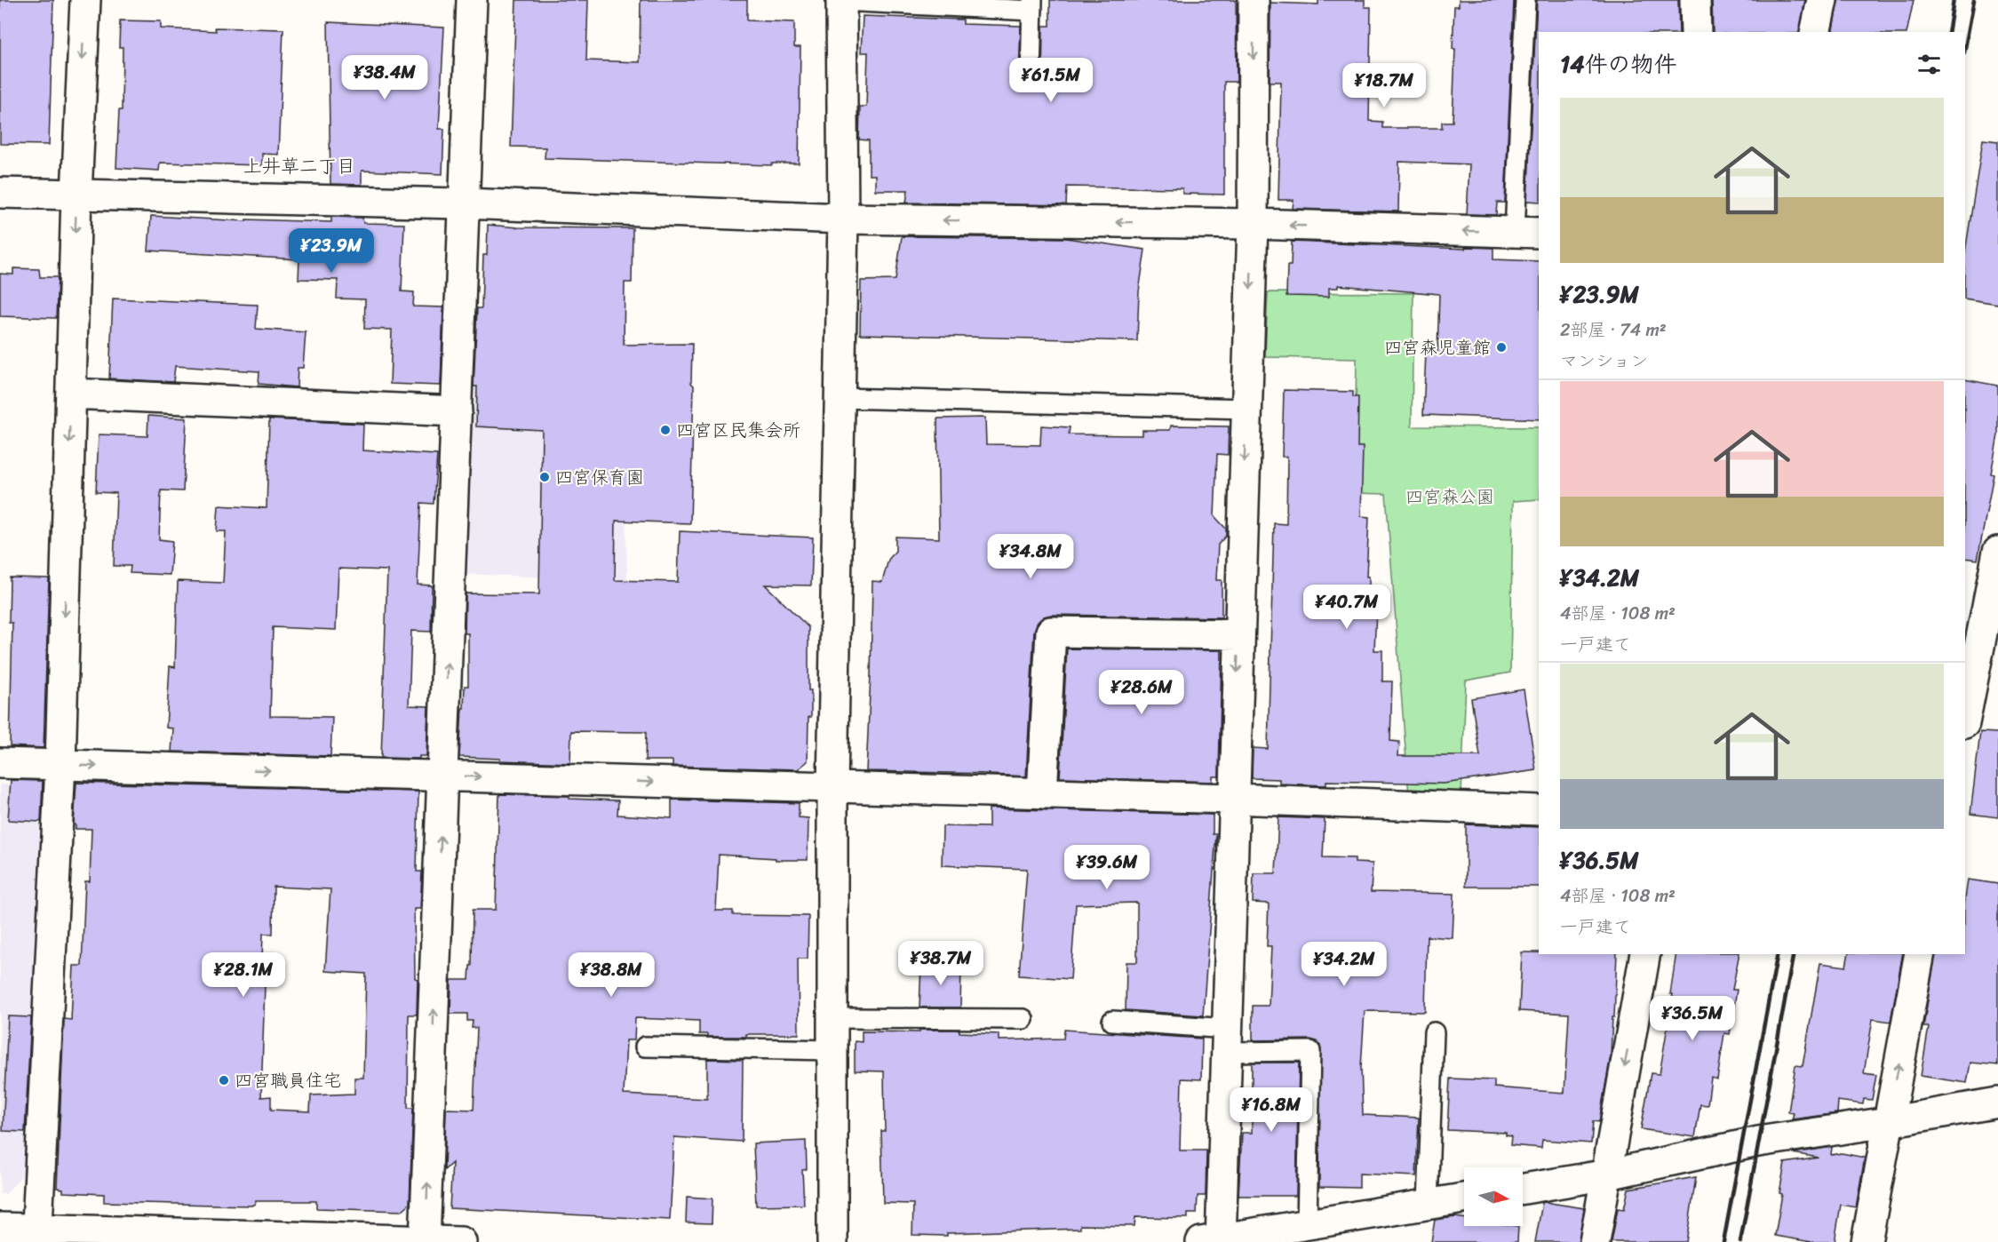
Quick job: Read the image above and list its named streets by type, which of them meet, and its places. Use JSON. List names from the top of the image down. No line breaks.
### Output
{"districts":["上井草二丁目"],"parks":["四宮森公園"],"places":["四宮森児童館","四宮区民集会所","四宮保育園","四宮職員住宅"],"north":"right","page":{"heading":"14件の物件","price":["¥38.4M","¥61.5M","¥18.7M","¥23.9M","¥34.8M","¥40.7M","¥28.6M","¥39.6M","¥38.7M","¥34.2M","¥28.1M","¥38.8M","¥36.5M","¥16.8M"],"list":[{"name":"¥23.9M","note":"2部屋 · 74 m² · マンション"},{"name":"¥34.2M","note":"4部屋 · 108 m² · 一戸建て"},{"name":"¥36.5M","note":"4部屋 · 108 m² · 一戸建て"}]}}
